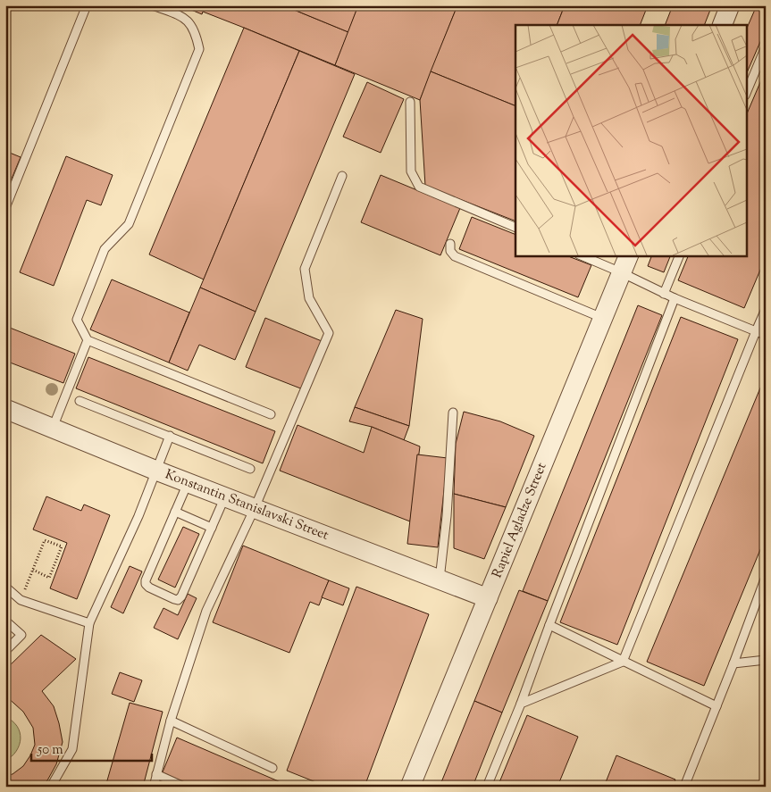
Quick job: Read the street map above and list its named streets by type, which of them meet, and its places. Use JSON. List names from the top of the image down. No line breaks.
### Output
{"streets":{"street":["Konstantin Stanislavski Street","Rapiel Agladze Street"]},"crossings":[["Konstantin Stanislavski Street","Rapiel Agladze Street"]],"scale_bar":"50 m"}
